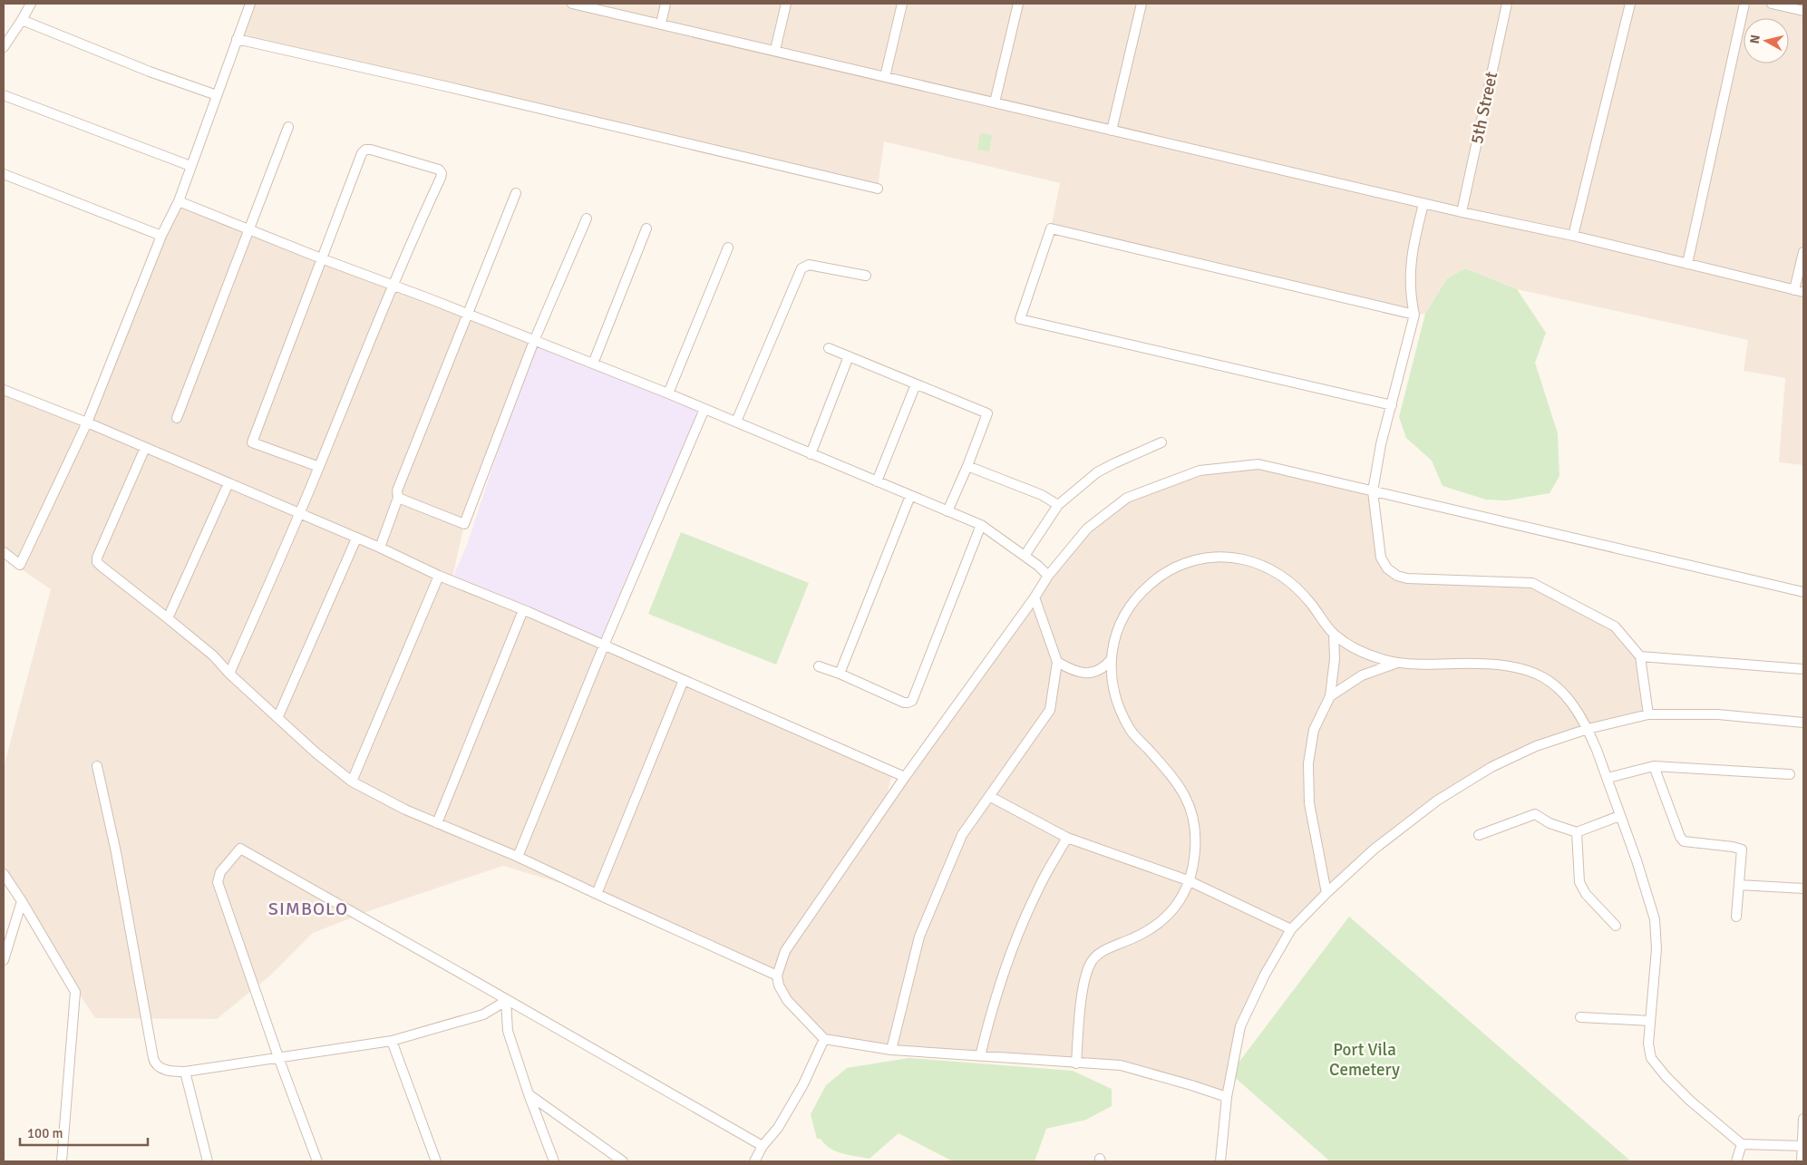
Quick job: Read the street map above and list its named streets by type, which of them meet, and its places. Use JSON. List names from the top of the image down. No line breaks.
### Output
{"streets":{"street":["5th Street"]},"districts":["SIMBOLO"],"parks":["Port Vila Cemetery"],"scale_bar":"100 m","north":"left"}
